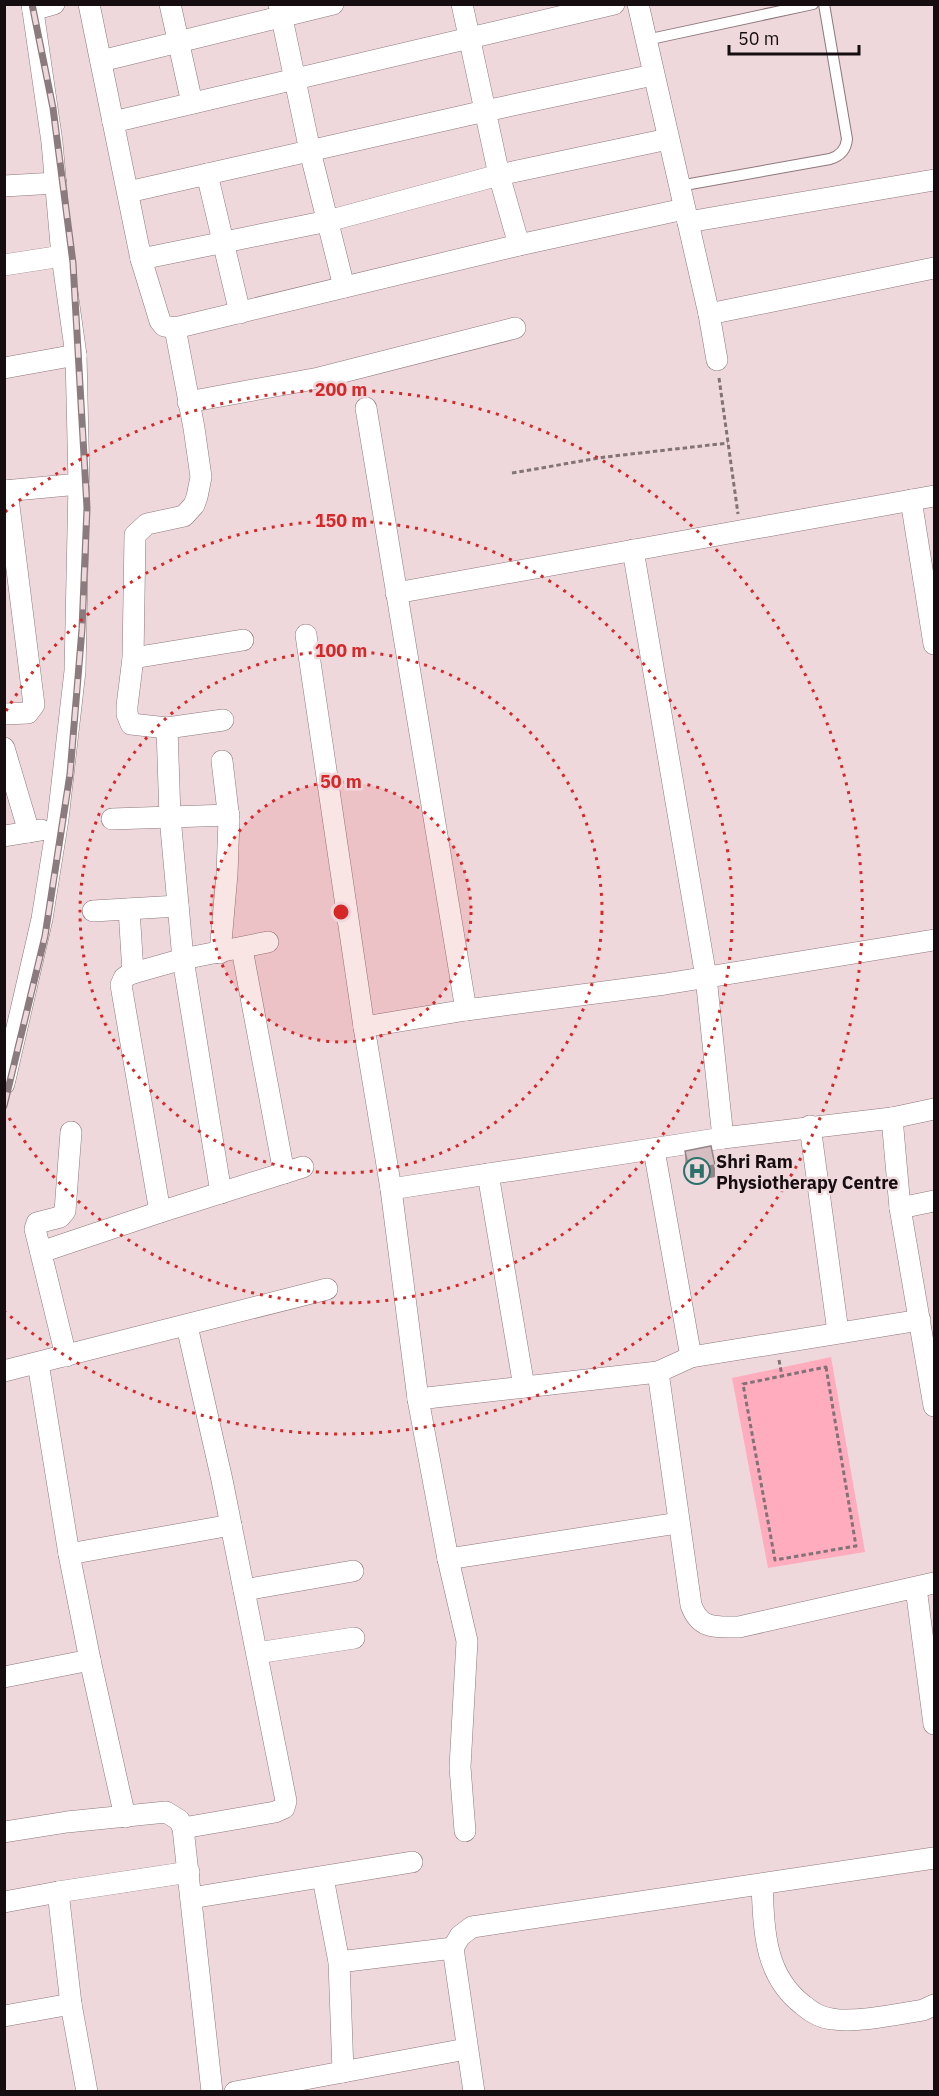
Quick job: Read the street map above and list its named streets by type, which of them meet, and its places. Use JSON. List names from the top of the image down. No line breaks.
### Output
{"places":{"hospital":["Shri Ram Physiotherapy Centre"]},"scale_bar":"50 m","rings":["200 m","150 m","100 m","50 m"]}
